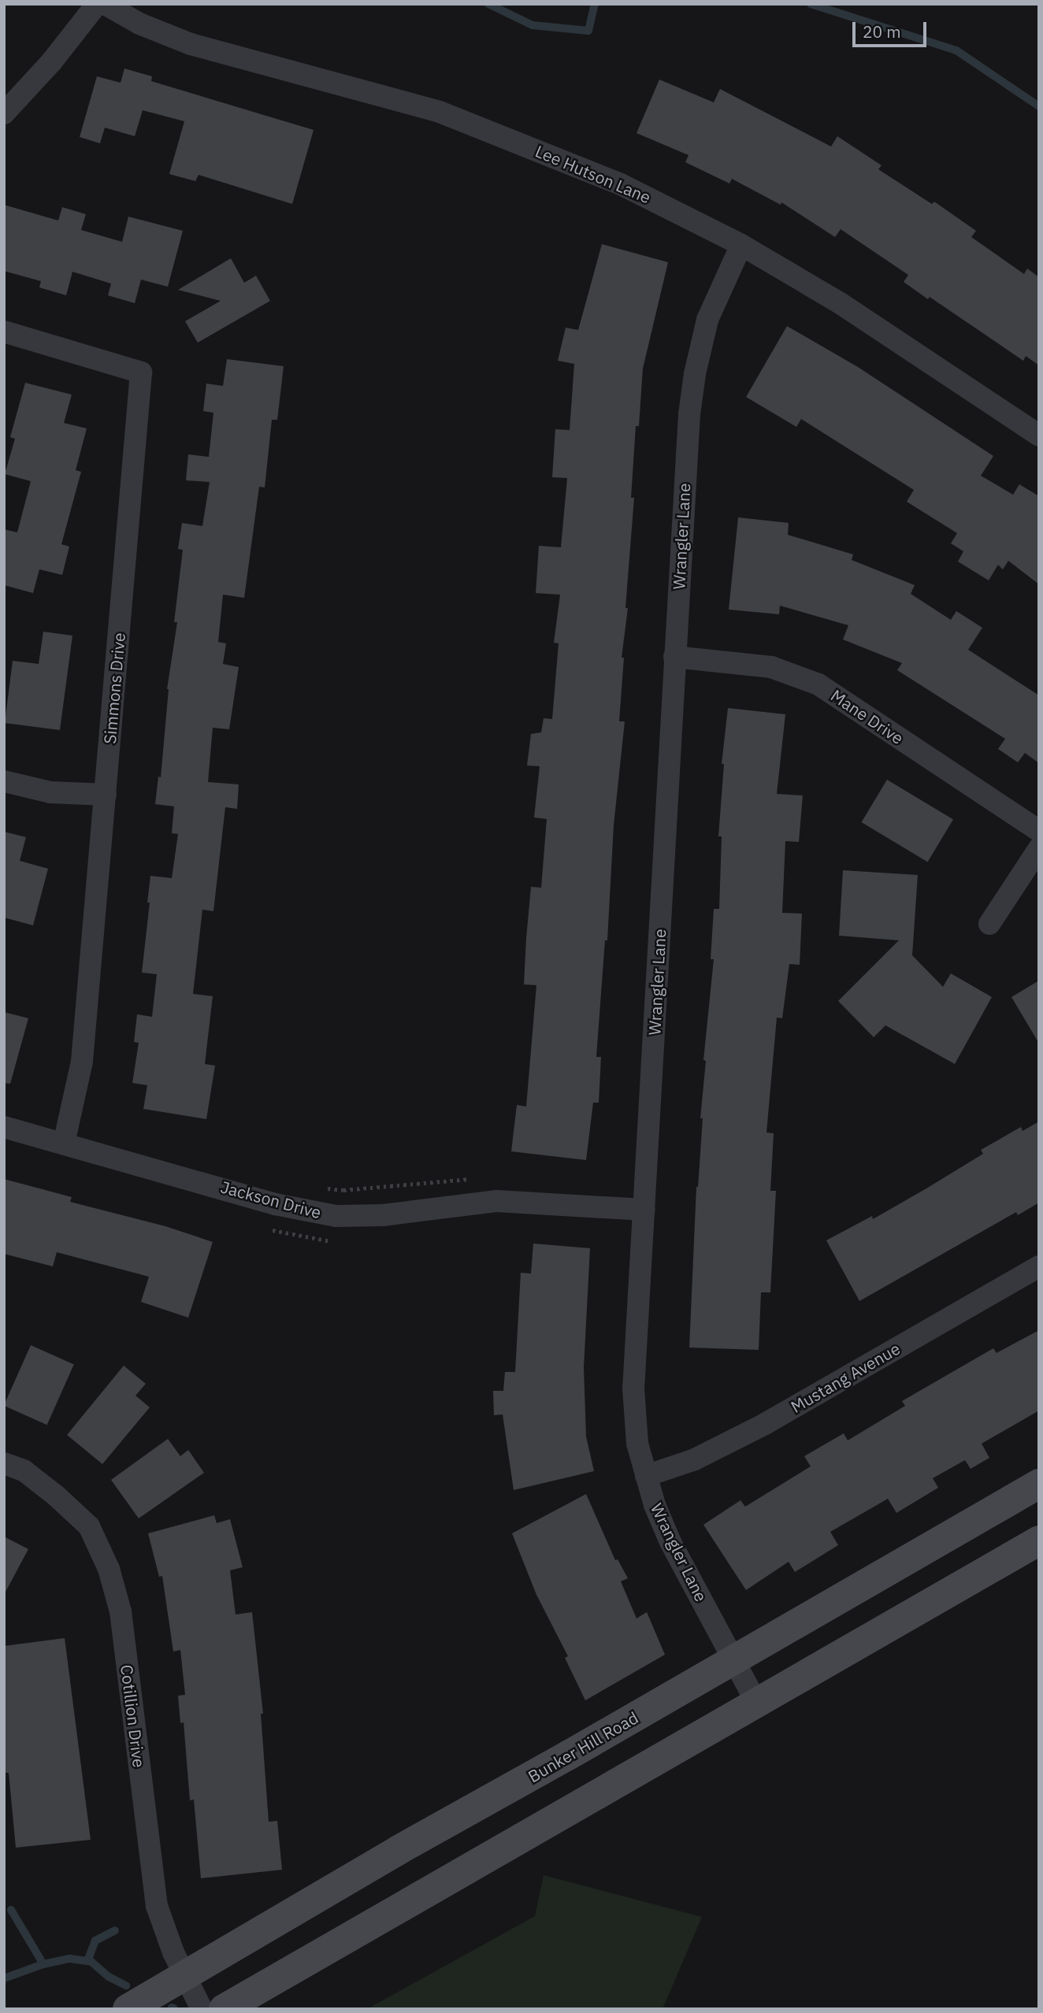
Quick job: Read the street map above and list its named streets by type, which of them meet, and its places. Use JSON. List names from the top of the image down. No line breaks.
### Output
{"streets":{"main road":["Bunker Hill Road"],"street":["Lee Hutson Lane","Wrangler Lane","Simmons Drive","Mane Drive","Jackson Drive","Mustang Avenue","Cotillion Drive"]},"crossings":[["Lee Hutson Lane","Wrangler Lane"],["Wrangler Lane","Mane Drive"],["Wrangler Lane","Jackson Drive"],["Wrangler Lane","Mustang Avenue"],["Wrangler Lane","Bunker Hill Road"],["Simmons Drive","Jackson Drive"],["Cotillion Drive","Bunker Hill Road"]],"scale_bar":"20 m"}
